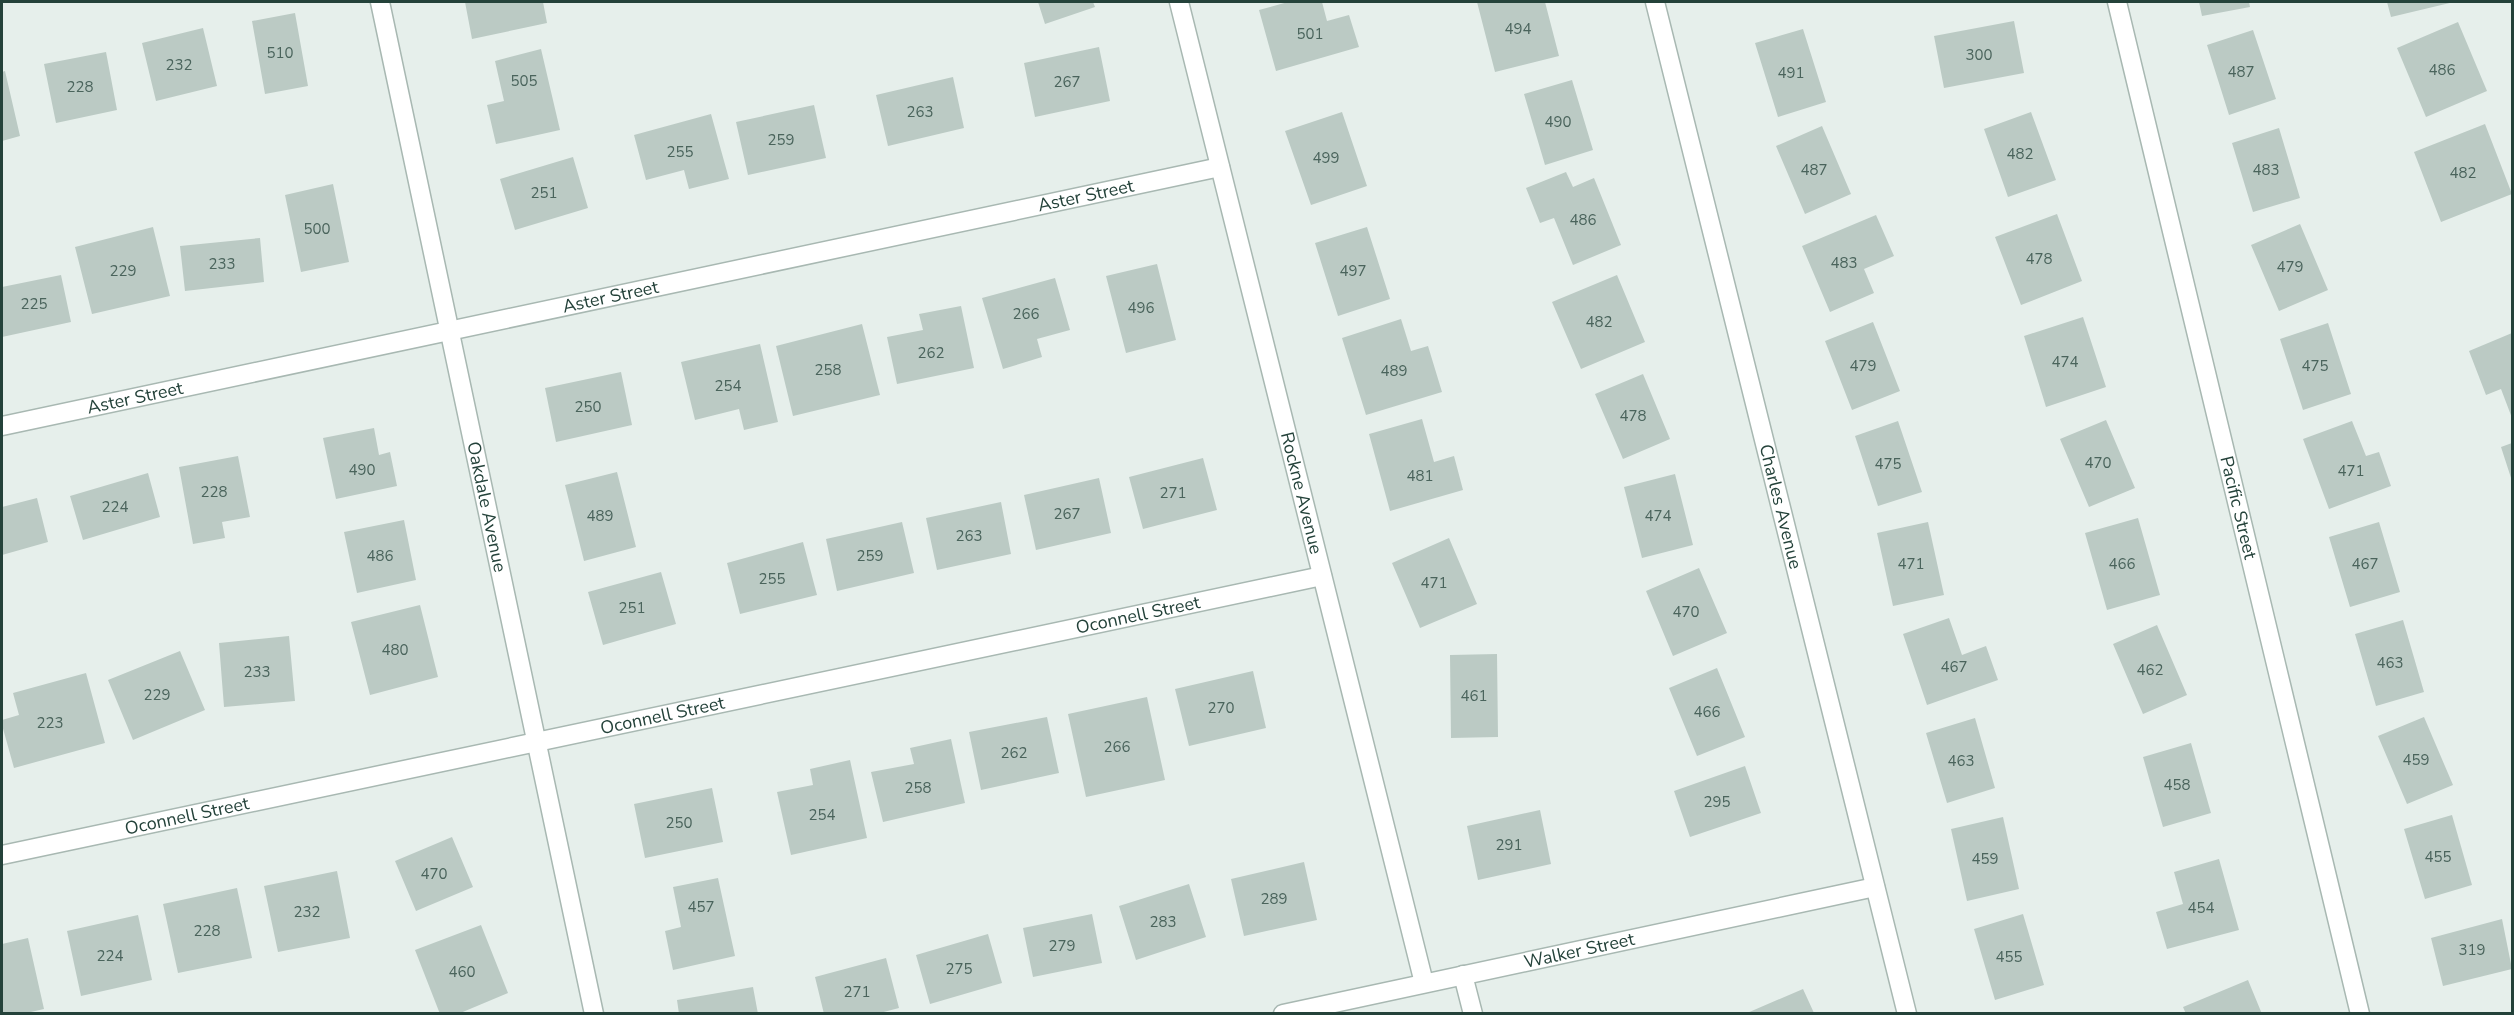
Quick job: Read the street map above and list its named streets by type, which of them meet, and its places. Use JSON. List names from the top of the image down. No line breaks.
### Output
{"streets":{"street":["Aster Street","Rockne Avenue","Oakdale Avenue","Charles Avenue","Pacific Street","Oconnell Street","Walker Street"]},"crossings":[["Aster Street","Rockne Avenue"],["Aster Street","Oakdale Avenue"],["Rockne Avenue","Oconnell Street"],["Rockne Avenue","Walker Street"],["Oakdale Avenue","Oconnell Street"],["Charles Avenue","Walker Street"]],"house_numbers":["494","501","510","300","232","486","487","491","505","267","228","263","490","259","255","482","499","487","483","482","251","486","500","478","483","233","479","229","497","225","496","266","482","262","474","479","475","258","489","254","250","478","470","475","490","471","481","228","271","224","267","489","474","263","486","259","471","466","467","255","471","251","470","480","463","467","462","233","229","461","270","466","223","266","262","459","463","458","258","295","254","250","291","455","459","470","289","457","454","232","283","228","279","319","224","455","275","460","271"]}
